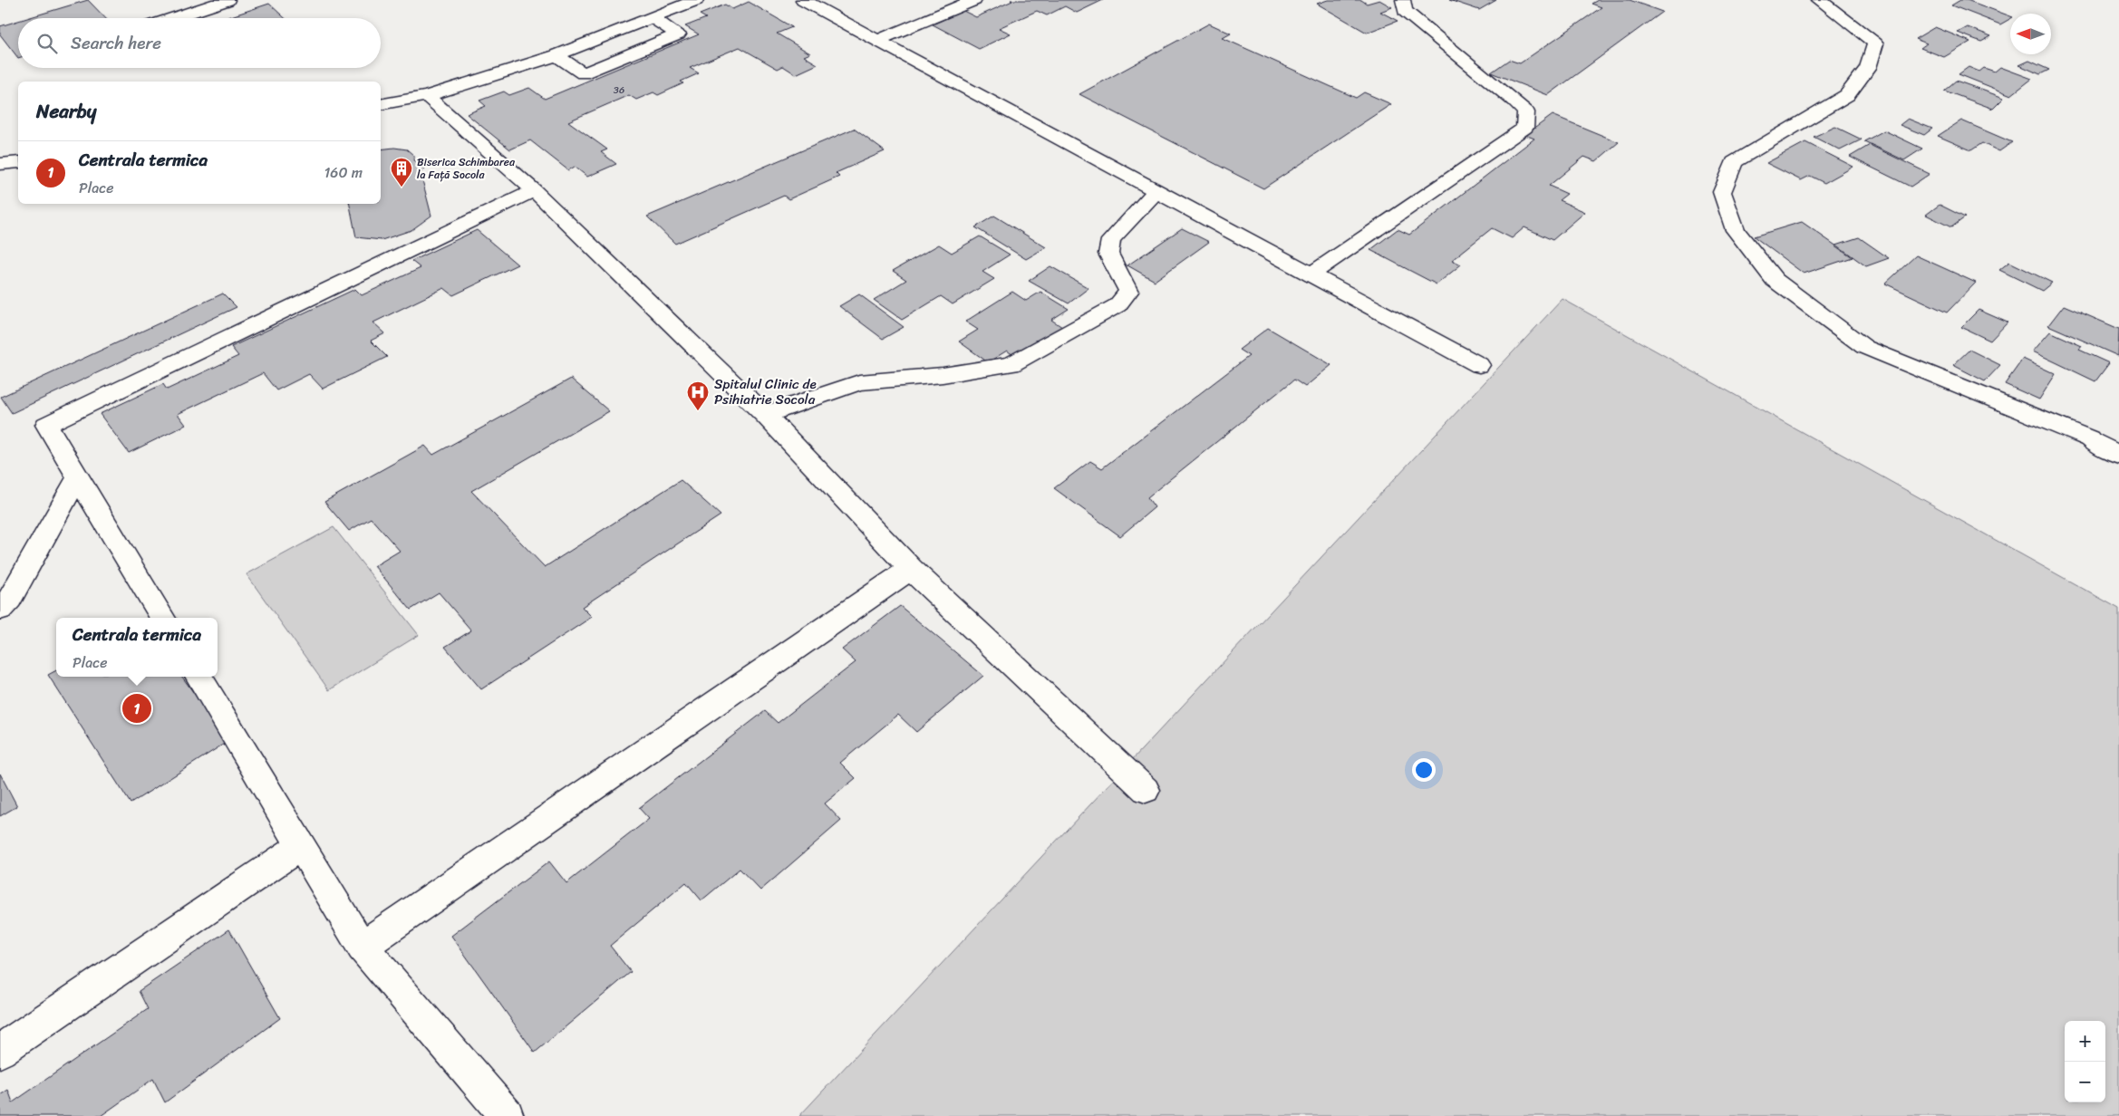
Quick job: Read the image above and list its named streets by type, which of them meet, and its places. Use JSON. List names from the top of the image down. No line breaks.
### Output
{"places":{"building":["Biserica Schimbarea la Față Socola"],"hospital":["Spitalul Clinic de Psihiatrie Socola"]},"house_numbers":["36"],"north":"left","page":{"search":"Search here","heading":"Nearby","list":[{"mark":"1","name":"Centrala termica","note":"Place","value":"160 m"}],"popup":["Centrala termica","Place"],"pins":"1","map_buttons":["+","−"]}}
